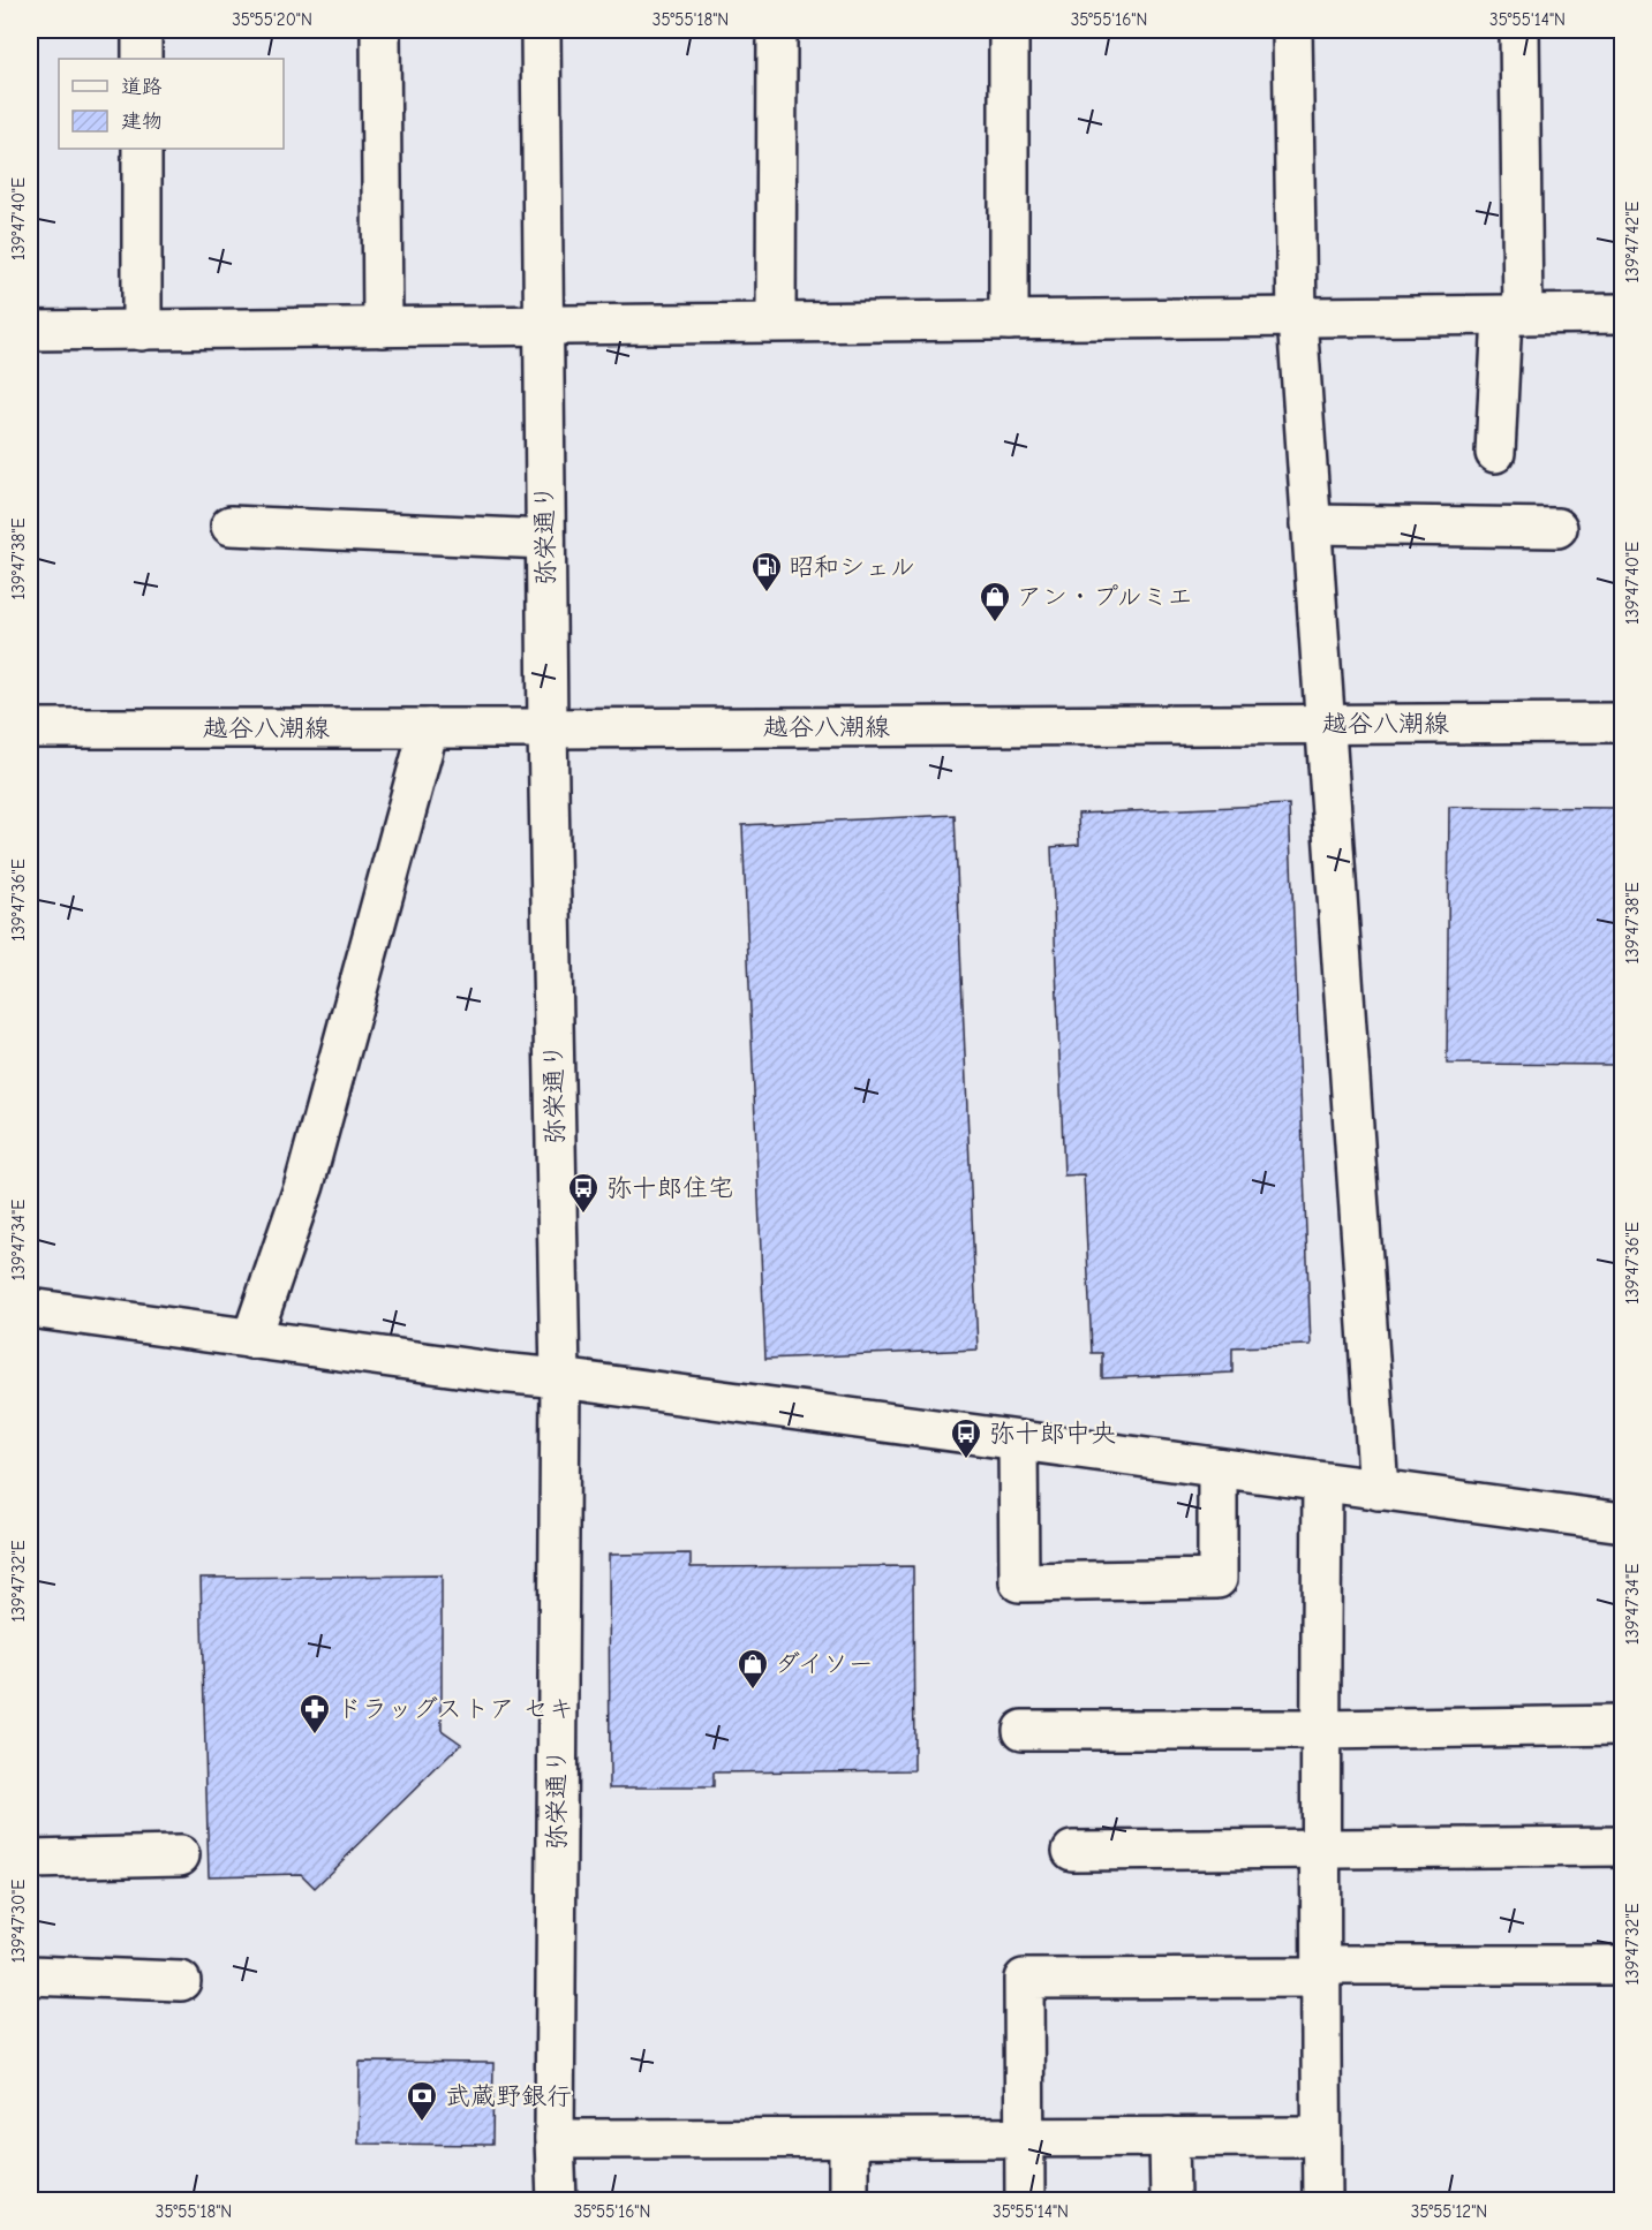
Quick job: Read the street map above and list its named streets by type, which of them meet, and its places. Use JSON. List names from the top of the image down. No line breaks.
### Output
{"streets":{"street":["弥栄通り","越谷八潮線"]},"crossings":[["弥栄通り","越谷八潮線"]],"places":{"fuel station":["昭和シェル"],"shop":["アン・プルミエ","ダイソー"],"bus stop":["弥十郎住宅","弥十郎中央"],"pharmacy":["ドラッグストア セキ"],"bank":["武蔵野銀行"]},"legend":["道路","建物"],"coordinates":["35°55'20\"N","35°55'18\"N","35°55'16\"N","35°55'14\"N","139°47'40\"E","139°47'42\"E","139°47'38\"E","139°47'36\"E","139°47'34\"E","139°47'32\"E","139°47'30\"E","35°55'12\"N"]}
